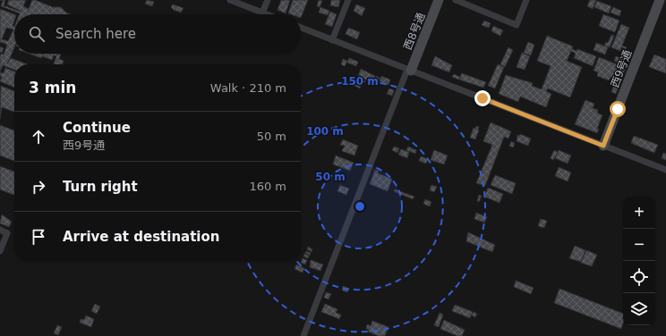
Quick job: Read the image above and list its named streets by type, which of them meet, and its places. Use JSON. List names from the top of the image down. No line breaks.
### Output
{"streets":{"street":["西8号通","西9号通"]},"page":{"search":"Search here","heading":["3 min","Walk · 210 m"],"list":[["Continue","西9号通","50 m"],["Turn right","160 m"],"Arrive at destination"],"map_buttons":["+","−"]},"rings":["150 m","100 m","50 m"]}
